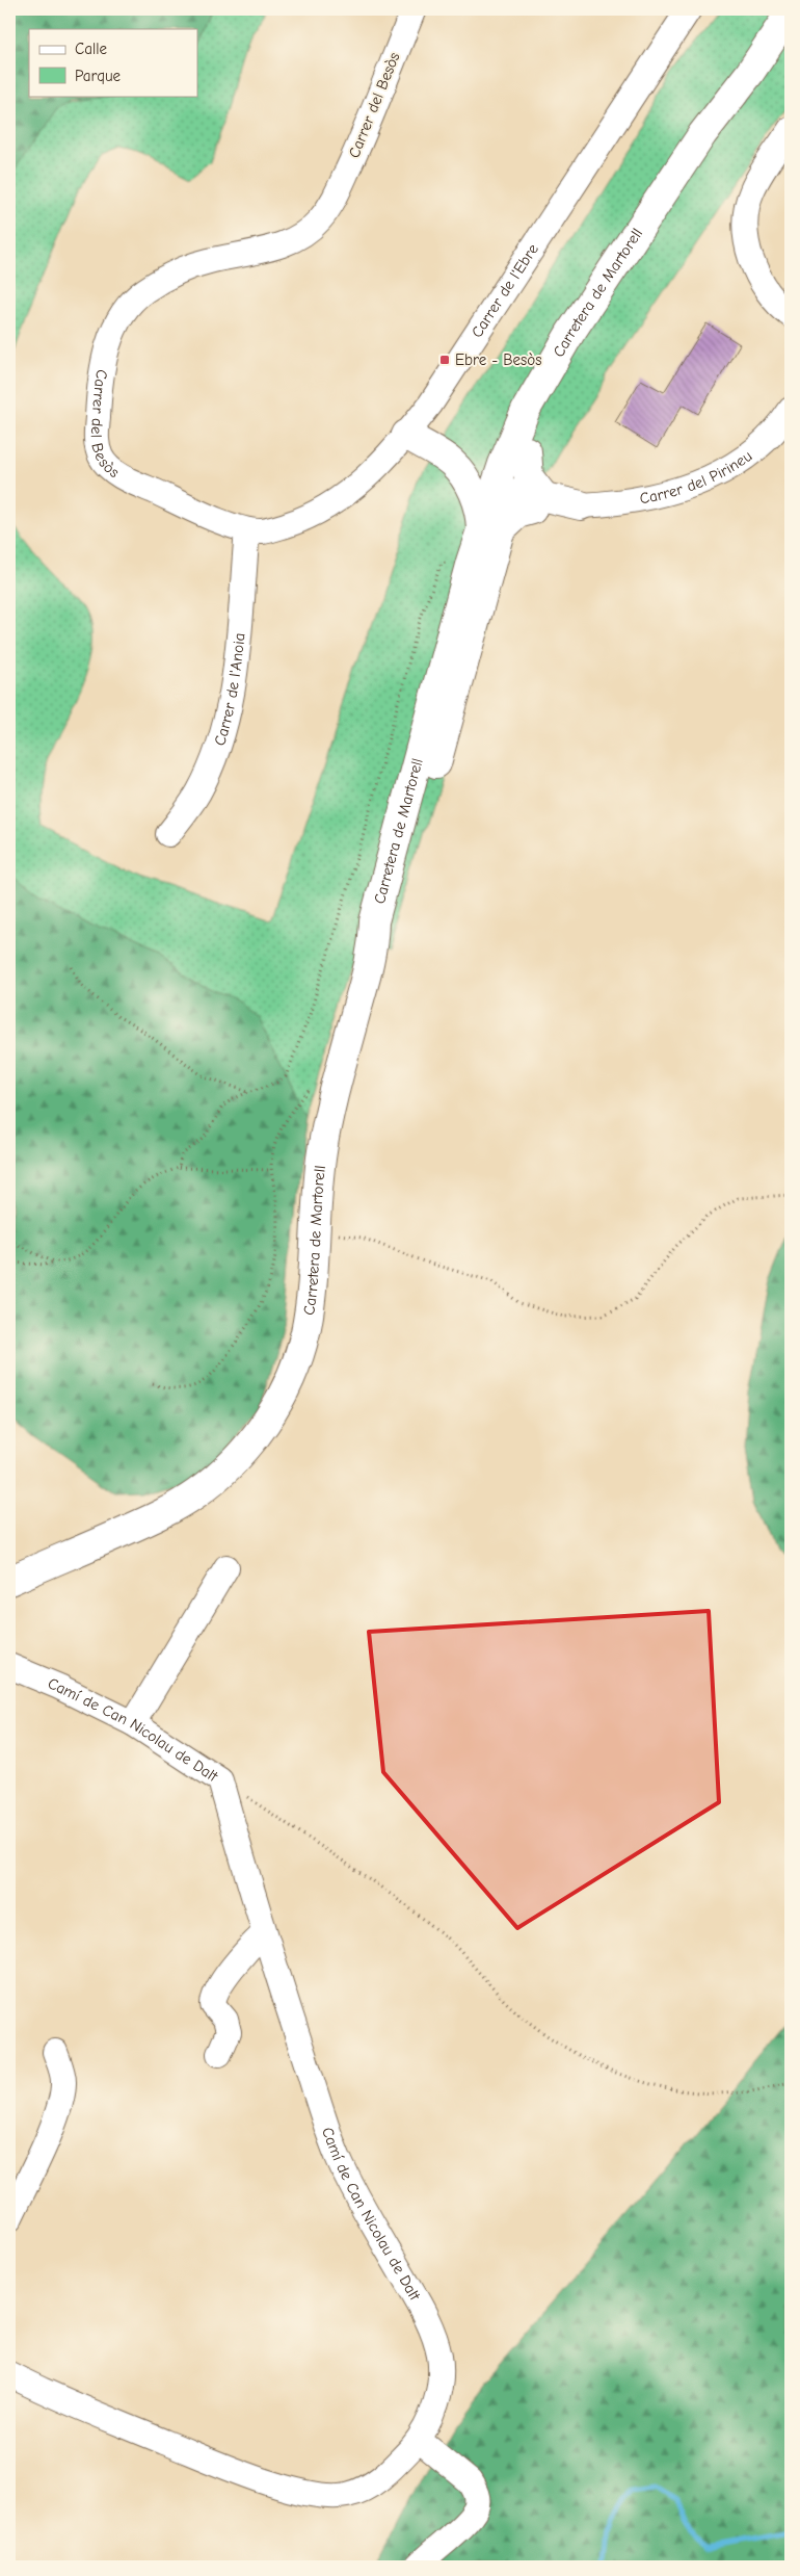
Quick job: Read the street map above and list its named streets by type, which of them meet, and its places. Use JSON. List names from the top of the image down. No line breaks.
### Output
{"streets":{"main road":["Carretera de Martorell"],"street":["Carrer del Besòs","Carrer de l'Ebre","Carrer del Pirineu","Carrer de l'Anoia","Camí de Can Nicolau de Dalt"]},"crossings":[["Carrer del Besòs","Carrer de l'Ebre"],["Carrer del Besòs","Carrer de l'Anoia"],["Carrer de l'Ebre","Carrer de l'Anoia"]],"places":{"transit":["Ebre - Besòs"]},"legend":["Calle","Parque"]}
